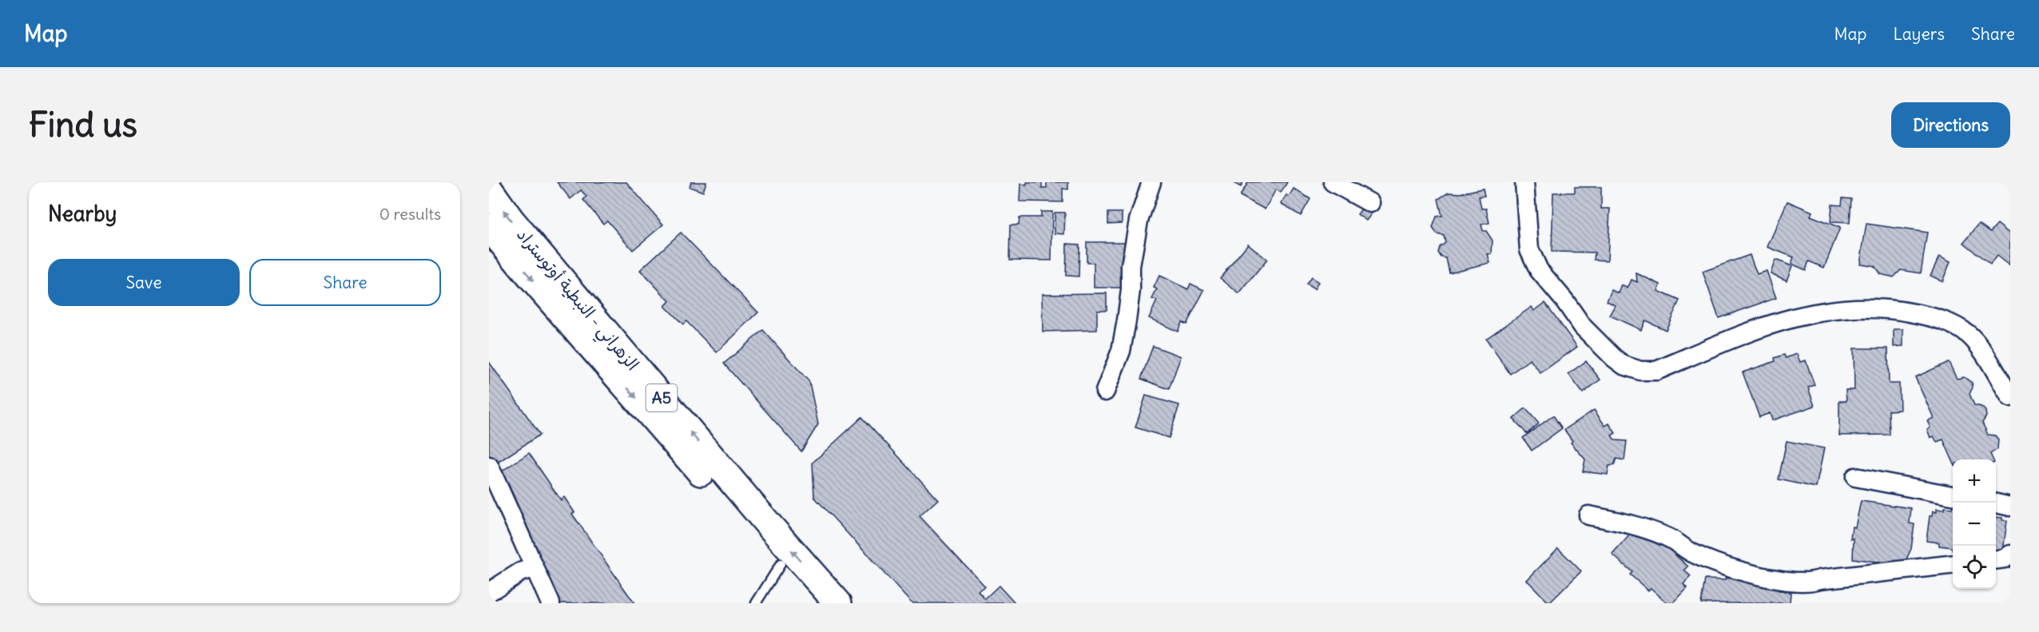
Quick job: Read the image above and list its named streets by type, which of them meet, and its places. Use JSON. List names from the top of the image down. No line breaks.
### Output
{"streets":{"highway":["الزهراني - النبطية أوتوستراد","A5"]},"page":{"header":"Map","nav":["Map","Layers","Share"],"buttons":["Directions",["Save","Share"]],"title":"Find us","heading":["Nearby","0 results"],"map_buttons":["+","−"]}}
